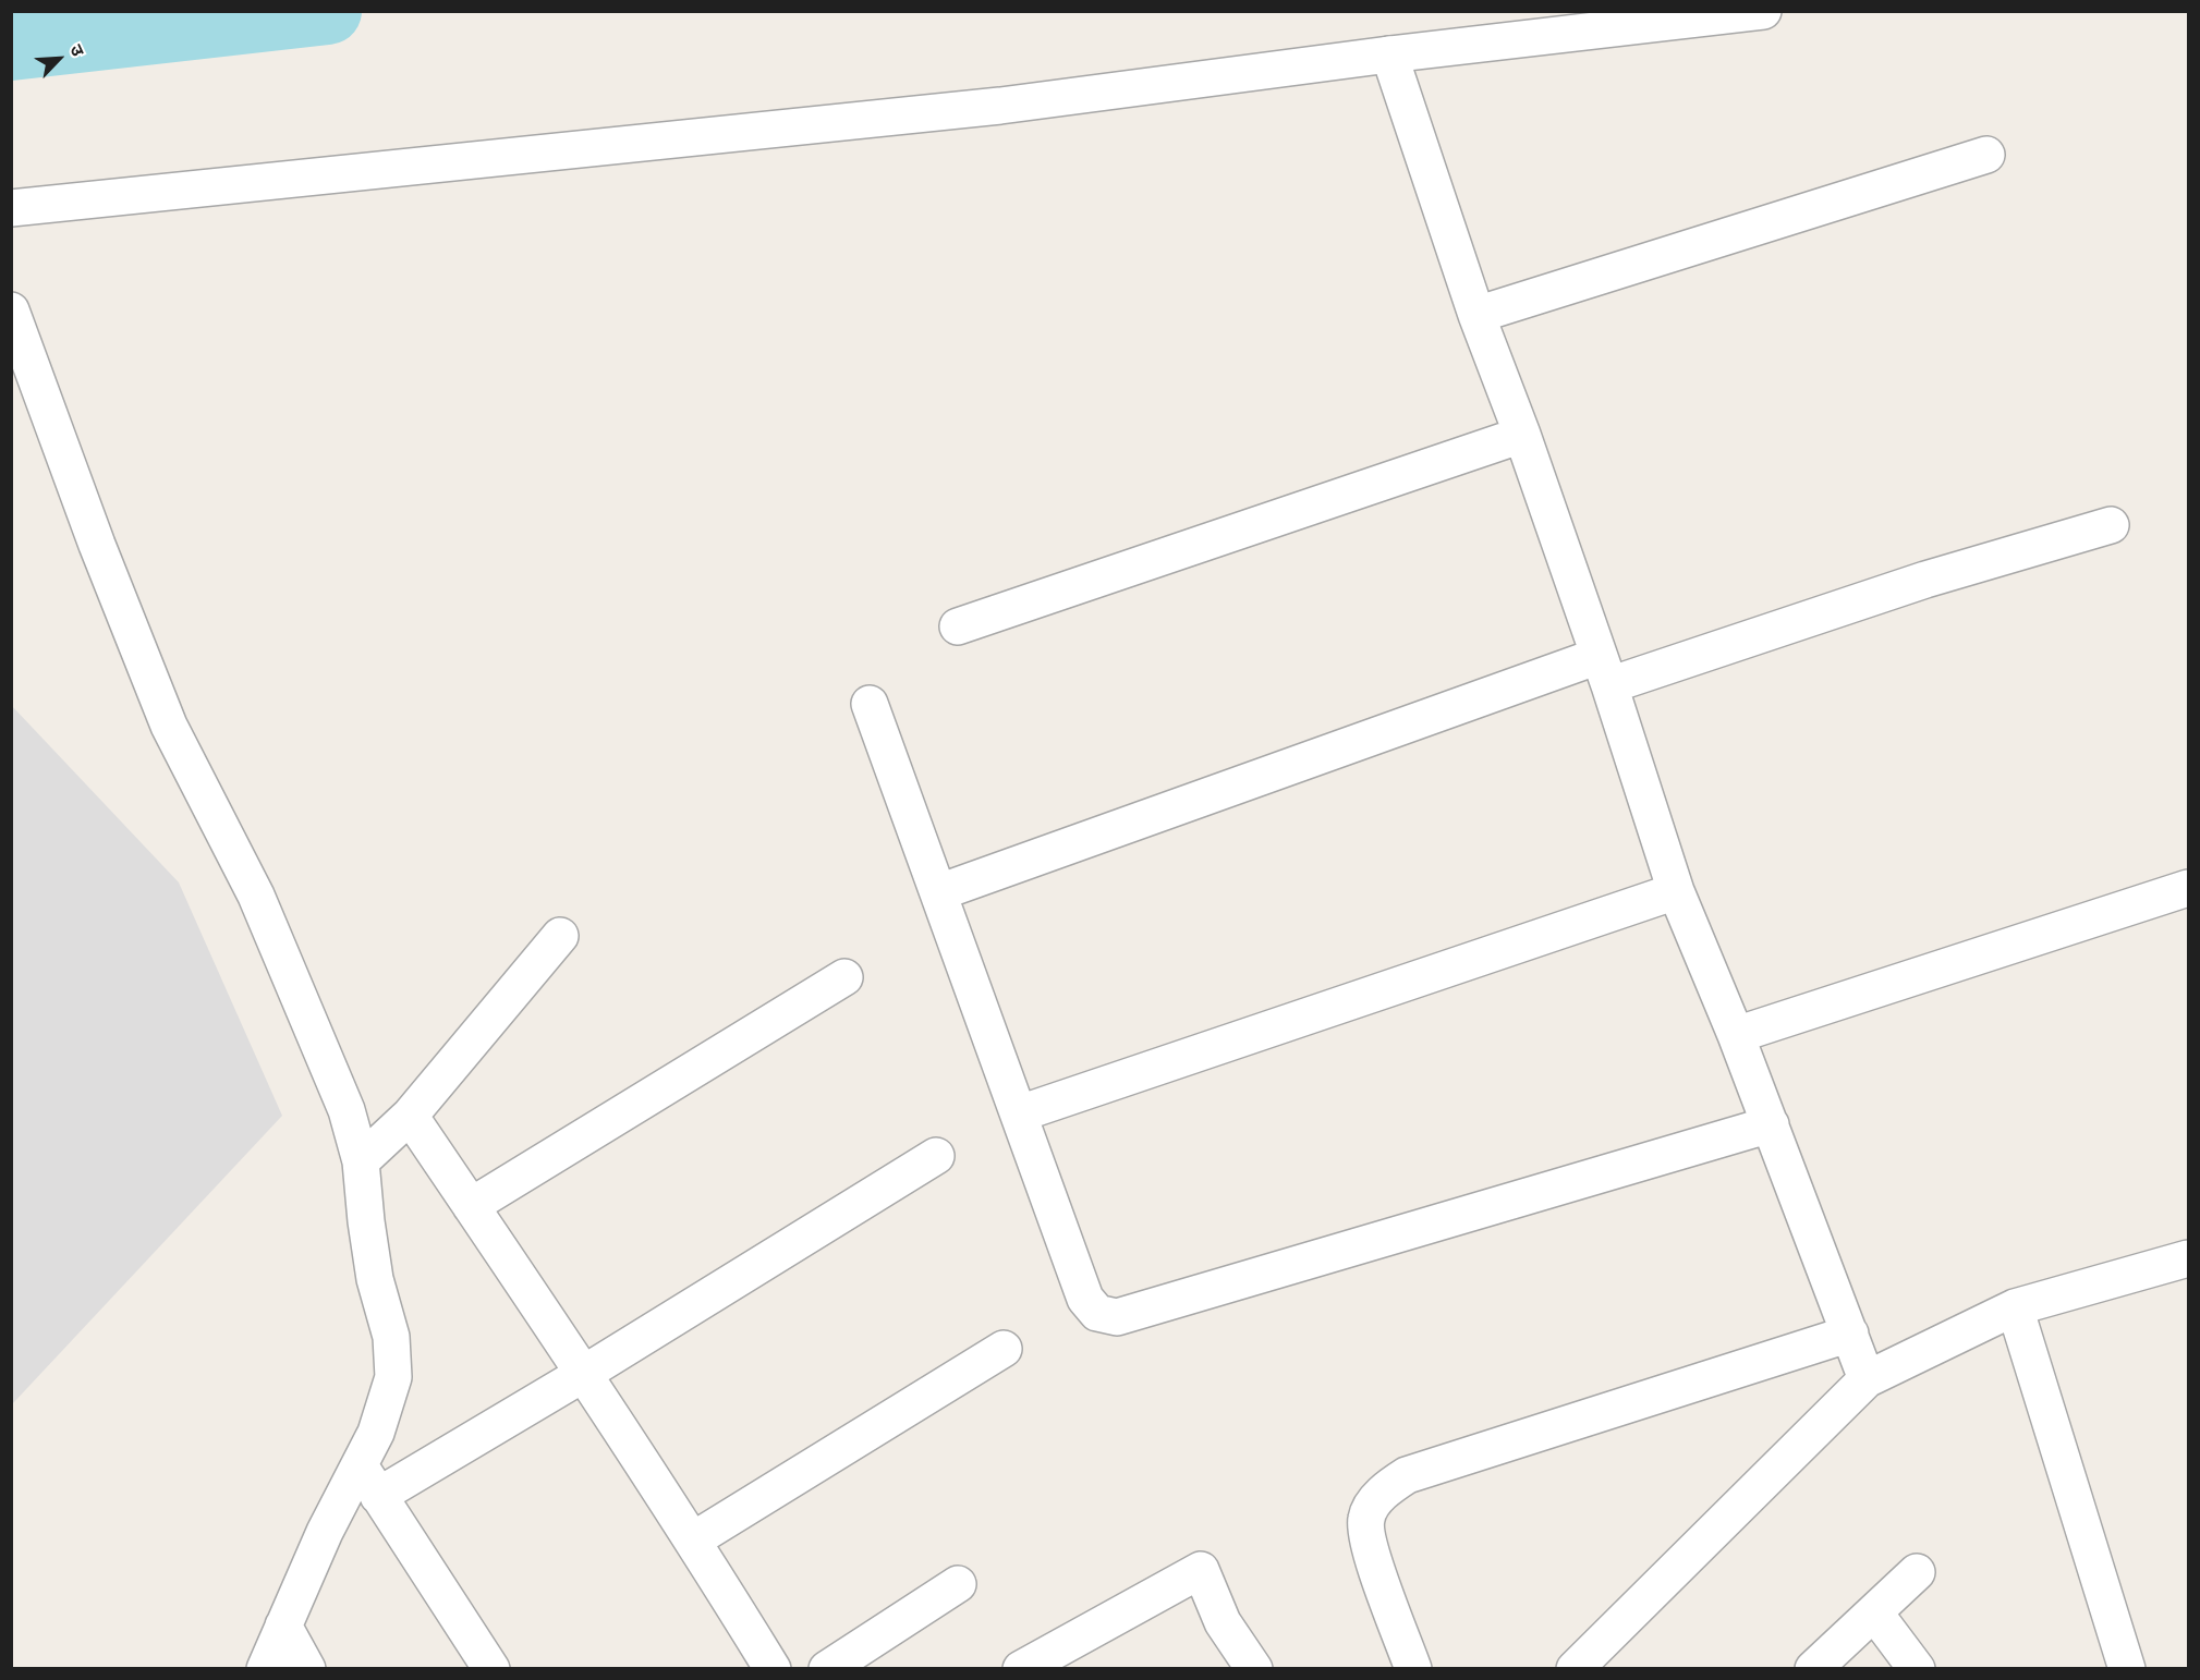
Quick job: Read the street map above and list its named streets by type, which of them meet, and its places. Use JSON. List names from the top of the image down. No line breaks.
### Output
{"north":"top right"}
